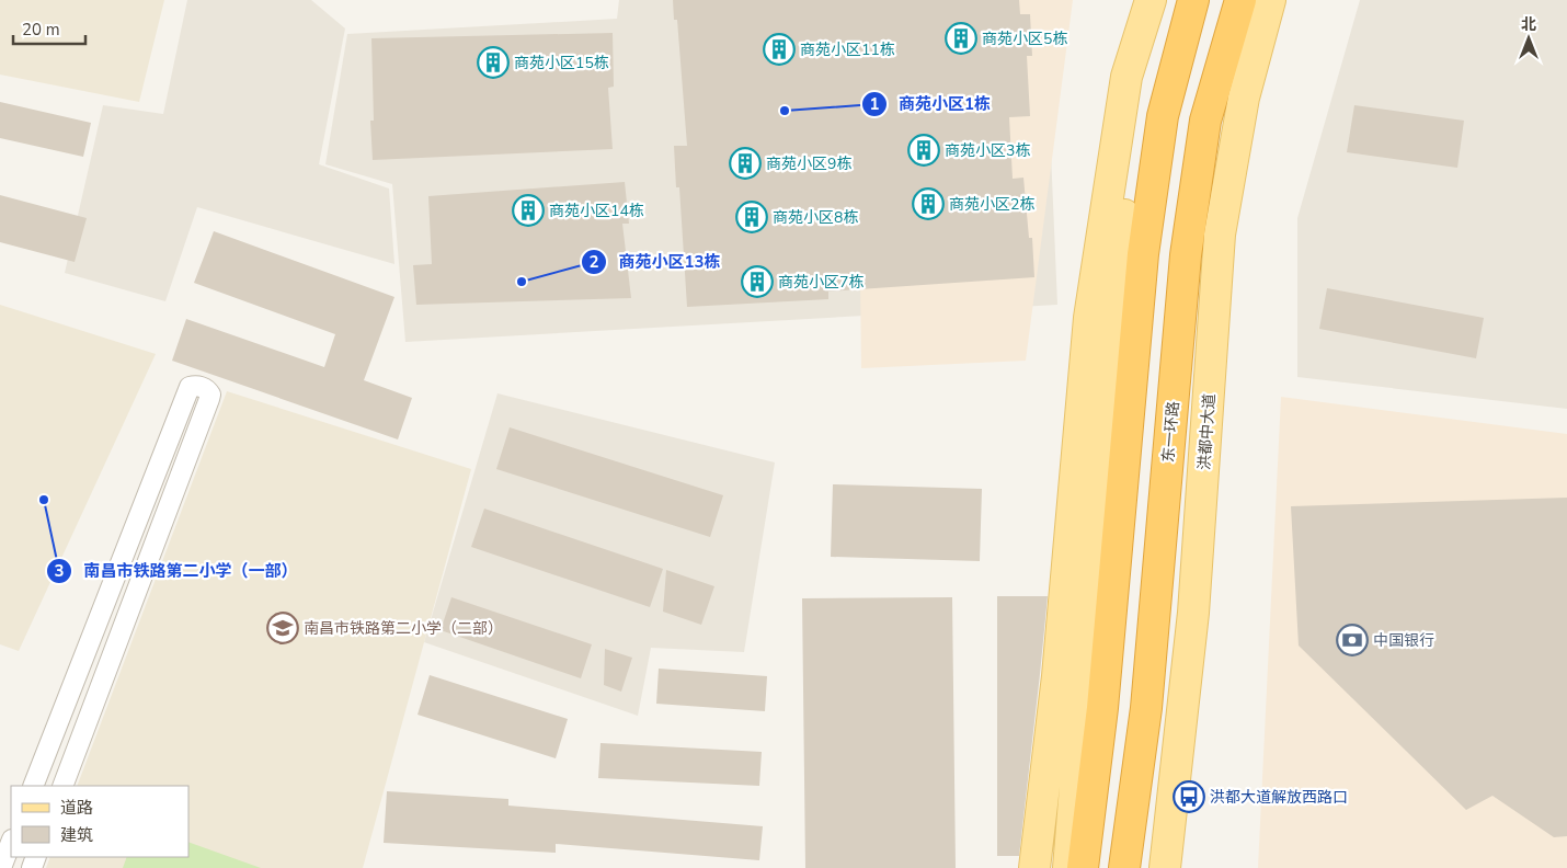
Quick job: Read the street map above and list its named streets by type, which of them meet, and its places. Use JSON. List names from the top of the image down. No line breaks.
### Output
{"streets":{"highway":["东一环路"],"main road":["洪都中大道"]},"places":{"building":["商苑小区5栋","商苑小区11栋","商苑小区15栋","商苑小区3栋","商苑小区9栋","商苑小区2栋","商苑小区14栋","商苑小区8栋","商苑小区7栋"],"other":["商苑小区1栋","商苑小区13栋","南昌市铁路第二小学（一部）"],"school or university":["南昌市铁路第二小学（二部）"],"bank":["中国银行"],"bus stop":["洪都大道解放西路口"]},"legend":["道路","建筑"],"scale_bar":"20 m","north":"top"}
